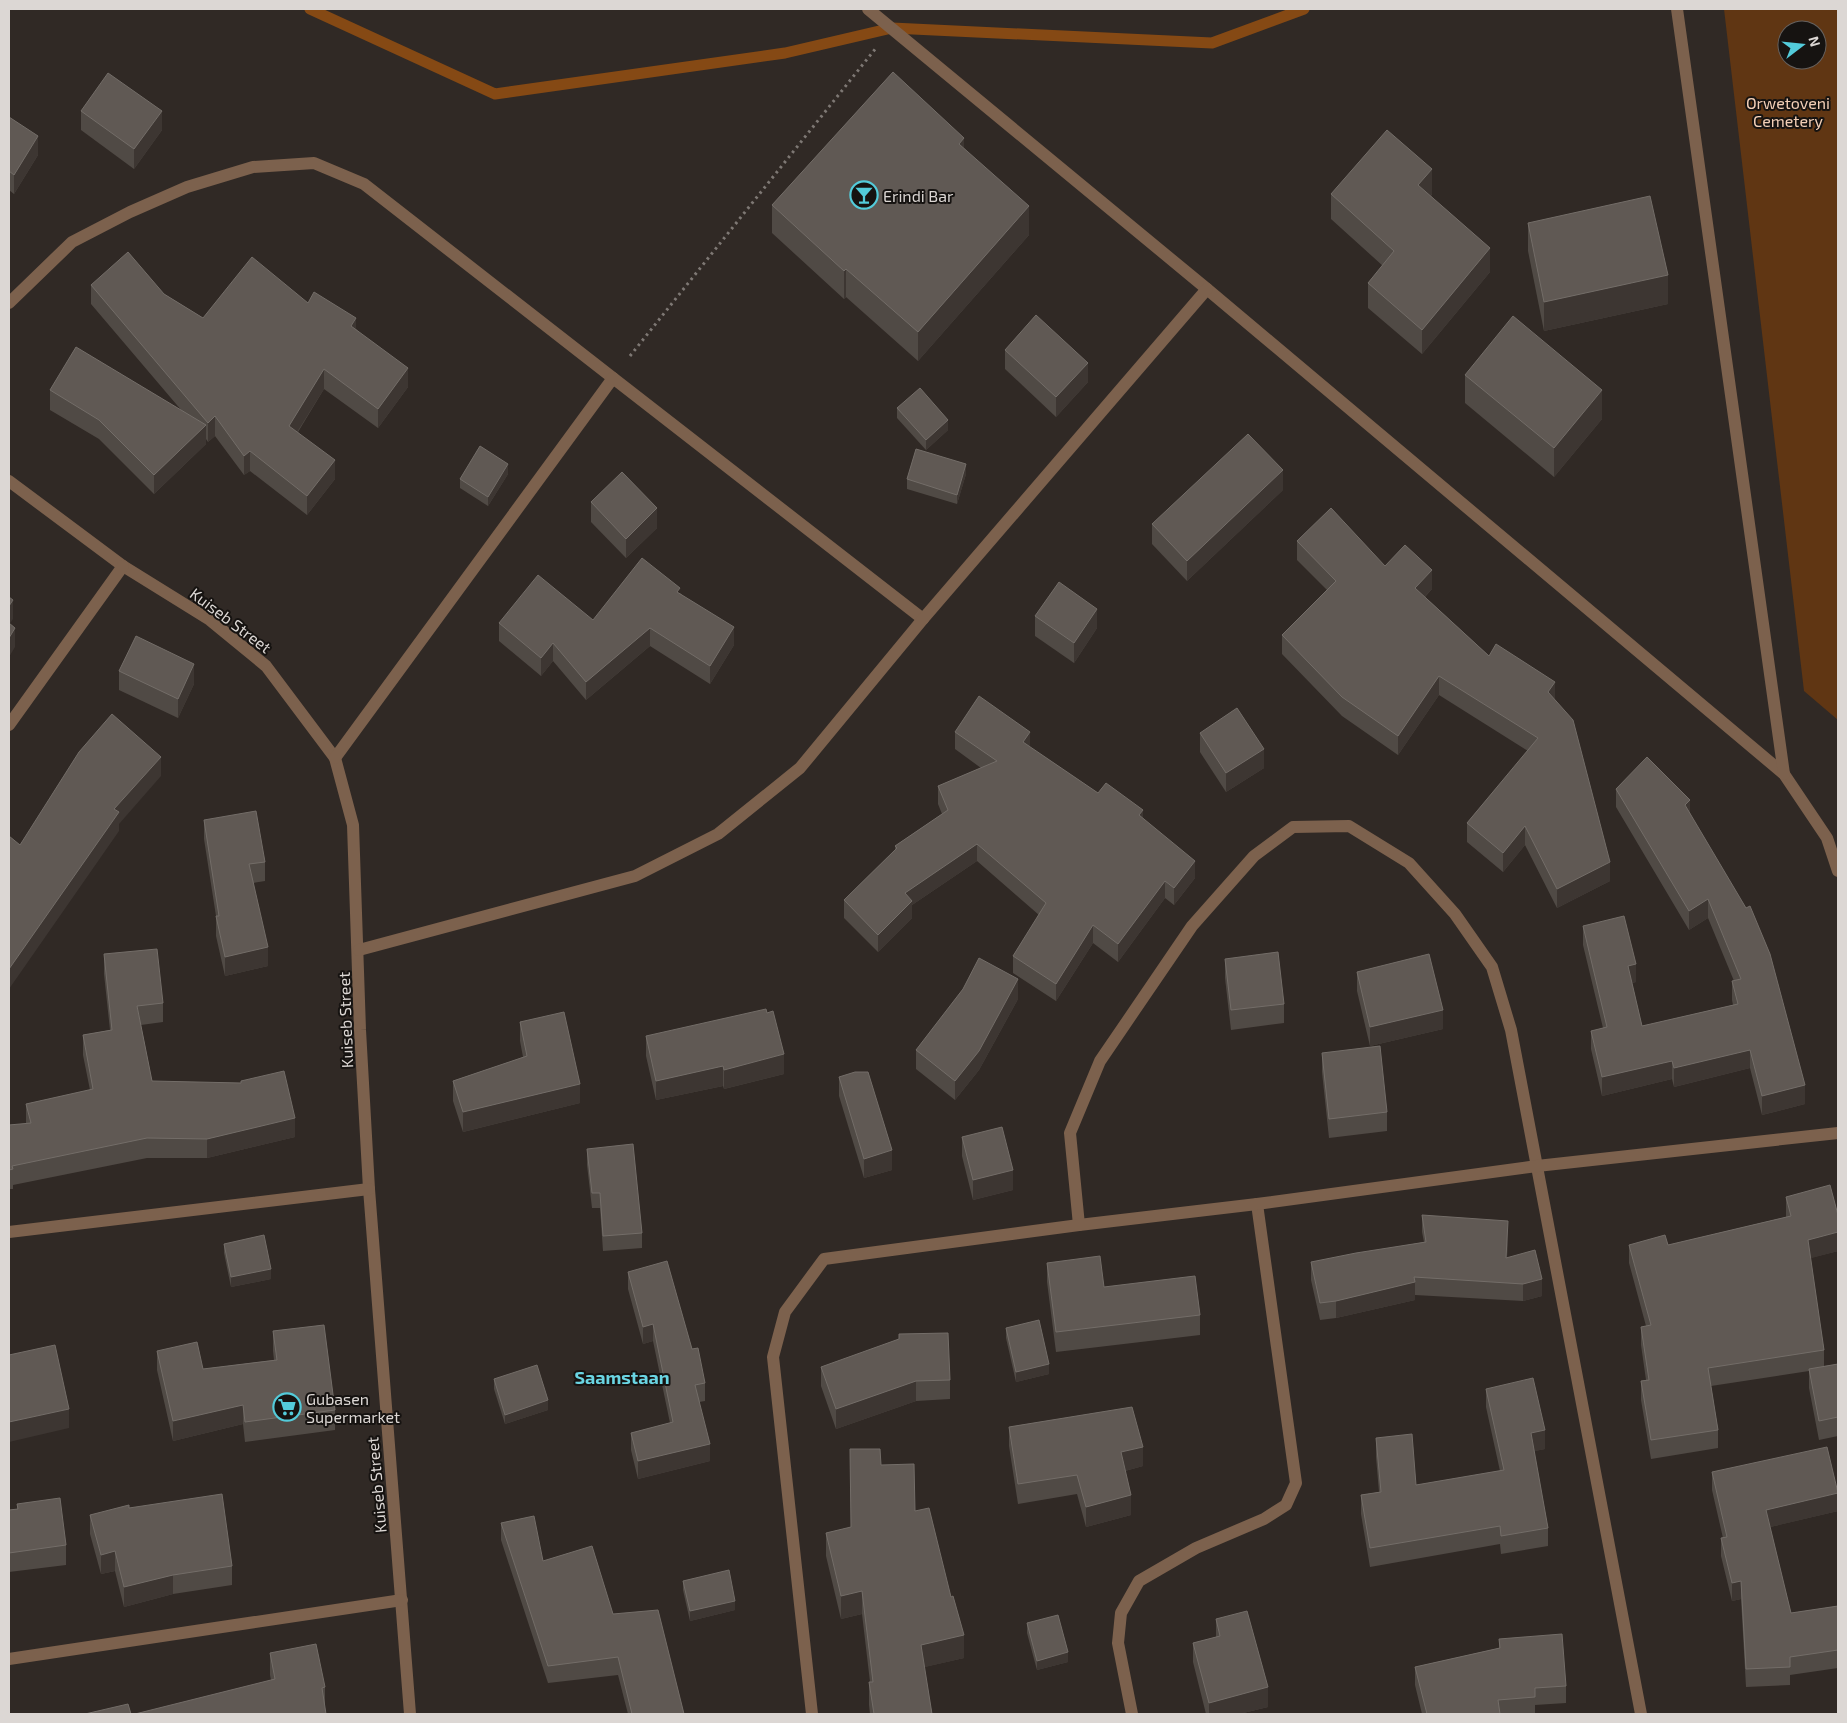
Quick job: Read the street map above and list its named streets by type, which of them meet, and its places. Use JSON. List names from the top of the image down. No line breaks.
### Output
{"streets":{"street":["Kuiseb Street"]},"districts":["Saamstaan"],"parks":["Orwetoveni Cemetery"],"places":{"bar":["Erindi Bar"],"supermarket":["Gubasen Supermarket"]},"north":"right"}
